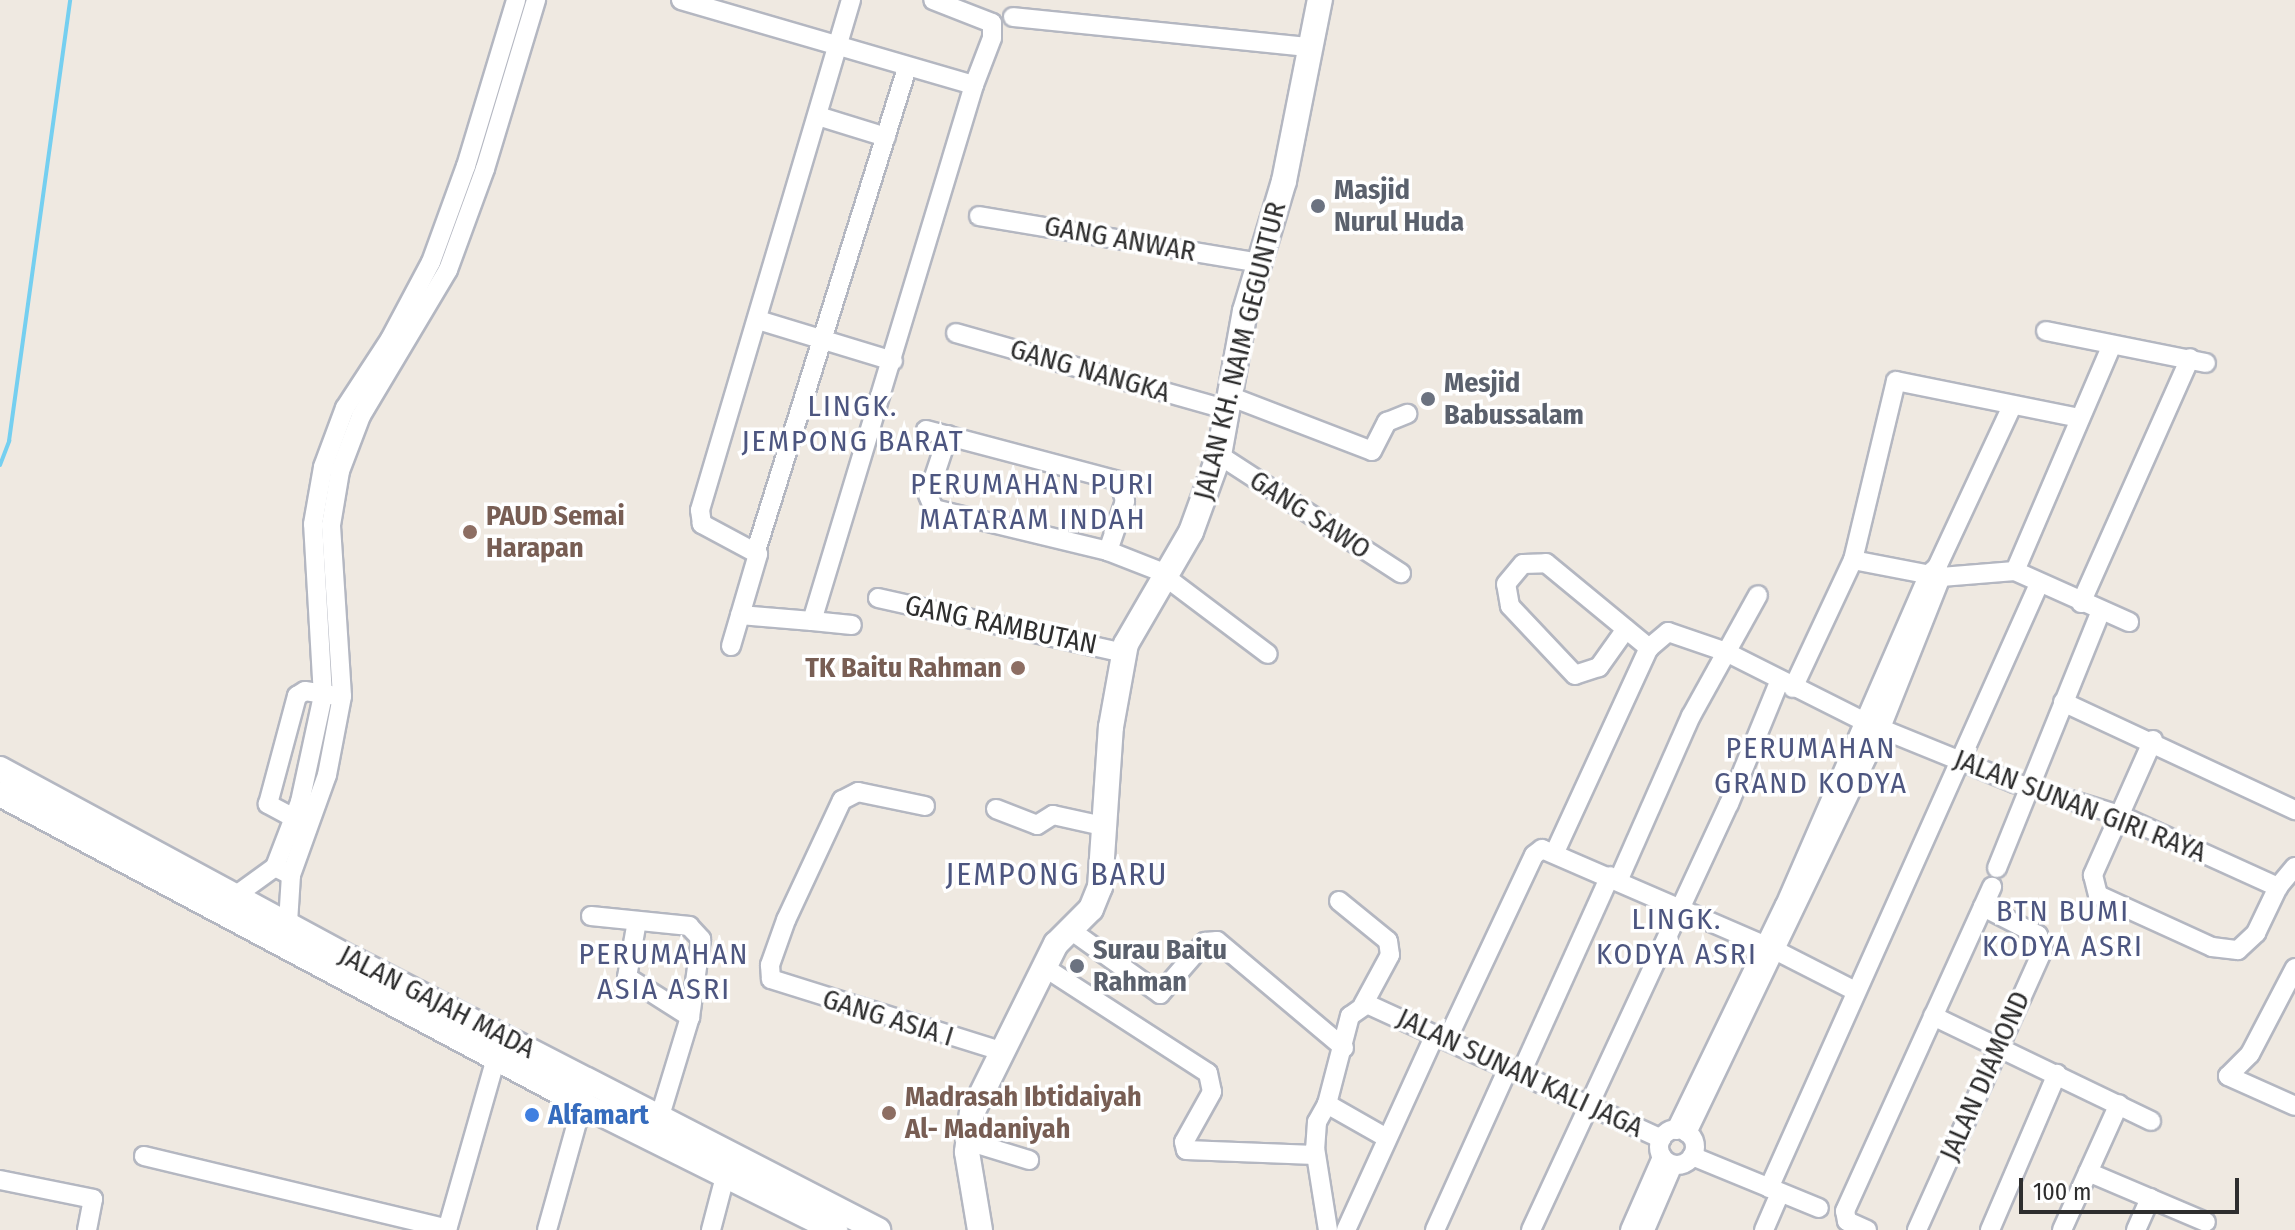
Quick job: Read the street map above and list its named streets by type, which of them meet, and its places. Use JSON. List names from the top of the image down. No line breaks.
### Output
{"streets":{"main road":["JALAN KH. NAIM GEGUNTUR","JALAN GAJAH MADA"],"street":["GANG ANWAR","GANG NANGKA","GANG SAWO","GANG RAMBUTAN","JALAN SUNAN GIRI RAYA","GANG ASIA I","JALAN SUNAN KALI JAGA","JALAN DIAMOND"]},"crossings":[["GANG ANWAR","JALAN KH. NAIM GEGUNTUR"],["JALAN KH. NAIM GEGUNTUR","GANG NANGKA"],["JALAN KH. NAIM GEGUNTUR","GANG SAWO"],["JALAN KH. NAIM GEGUNTUR","GANG RAMBUTAN"],["JALAN KH. NAIM GEGUNTUR","GANG ASIA I"]],"districts":["LINGK. JEMPONG BARAT","PERUMAHAN PURI MATARAM INDAH","PERUMAHAN GRAND KODYA","JEMPONG BARU","BTN BUMI KODYA ASRI","LINGK. KODYA ASRI","PERUMAHAN ASIA ASRI"],"places":["Masjid Nurul Huda","Mesjid Babussalam","PAUD Semai Harapan","TK Baitu Rahman","Surau Baitu Rahman","Madrasah Ibtidaiyah Al- Madaniyah","Alfamart"],"scale_bar":"100 m"}
